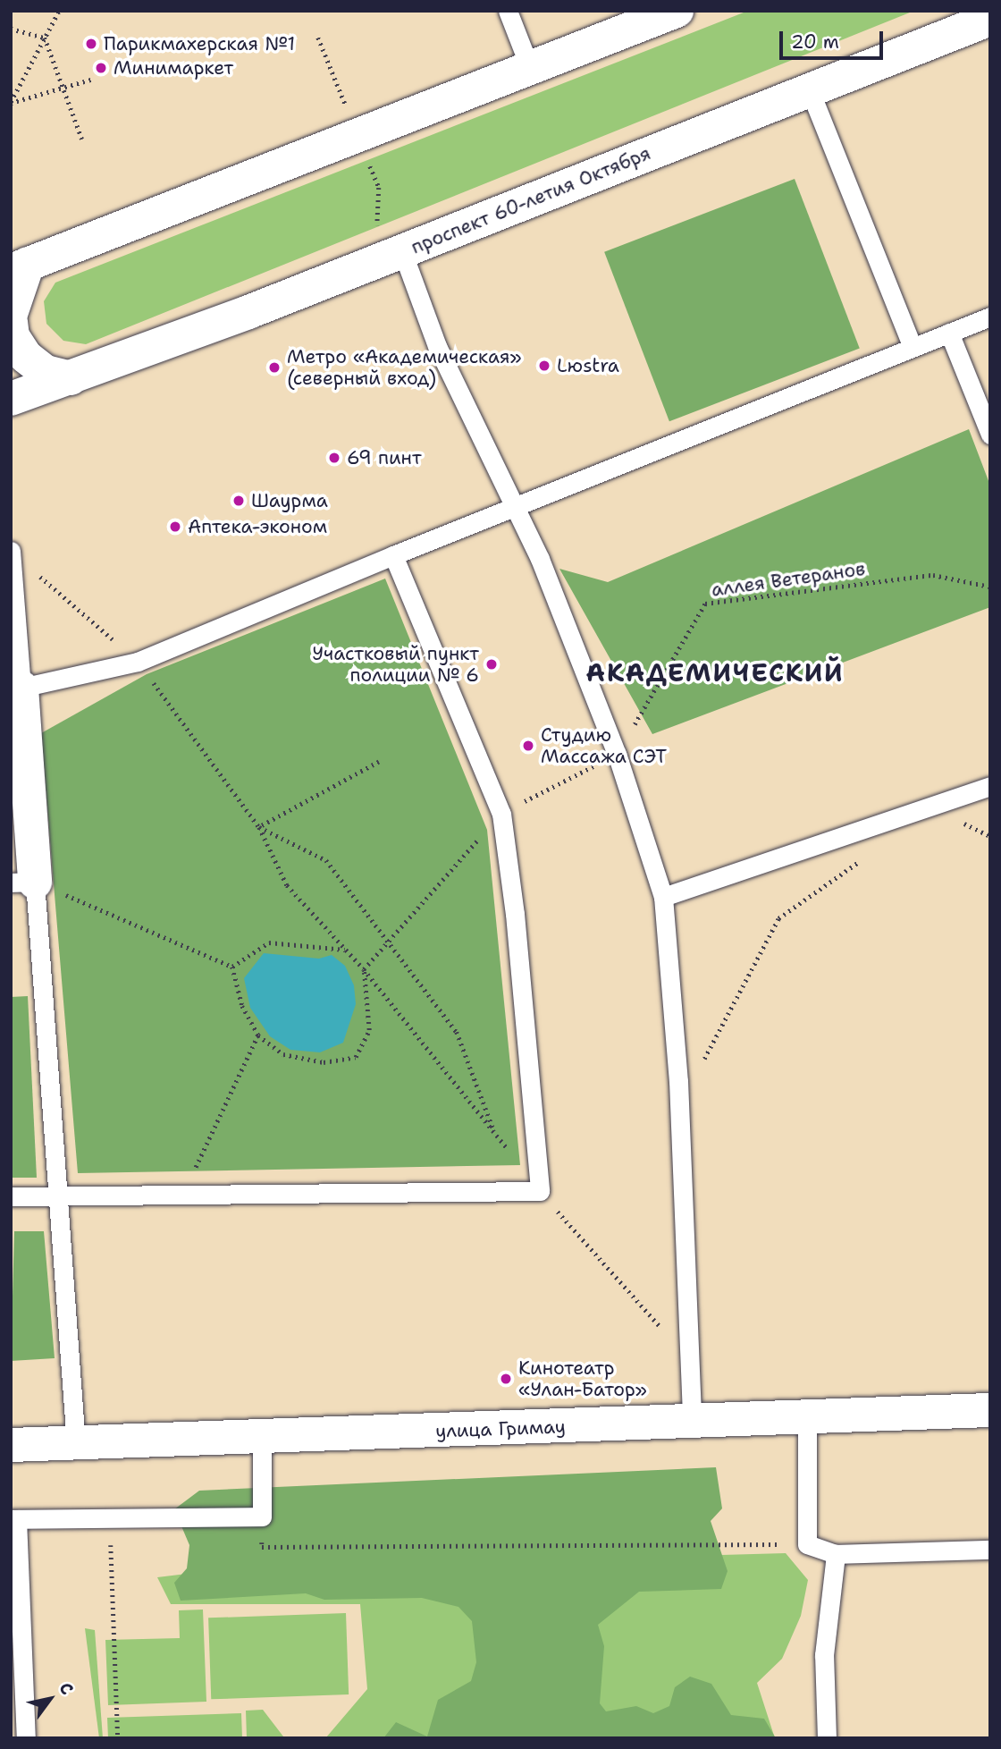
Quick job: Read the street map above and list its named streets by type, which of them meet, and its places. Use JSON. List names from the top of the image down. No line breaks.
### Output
{"streets":{"main road":["проспект 60-летия Октября","улица Гримау"],"path":["аллея Ветеранов"]},"districts":["АКАДЕМИЧЕСКИЙ"],"places":["Парикмахерская №1","Минимаркет","Lюstra","Метро «Академическая» (северный вход)","69 пинт","Шаурма","Аптека-эконом","Участковый пункт полиции № 6","Студию Массажа СЭТ","Кинотеатр «Улан-Батор»"],"scale_bar":"20 m","north":"top right"}
